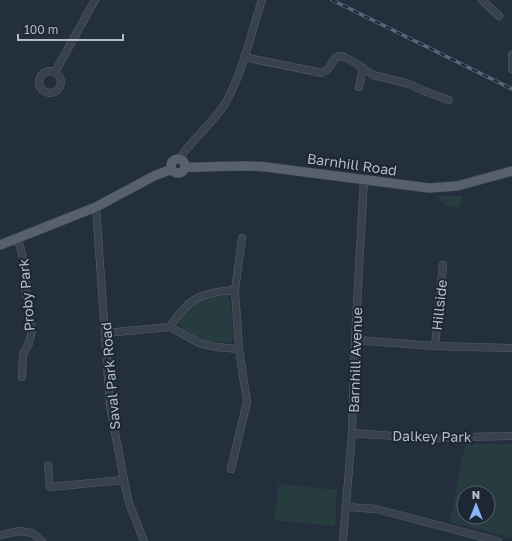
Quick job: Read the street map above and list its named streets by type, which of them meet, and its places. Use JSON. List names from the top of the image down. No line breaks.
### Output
{"streets":{"main road":["Barnhill Road"],"street":["Proby Park","Hillside","Barnhill Avenue","Saval Park Road","Dalkey Park"]},"crossings":[["Barnhill Road","Proby Park"],["Barnhill Road","Barnhill Avenue"],["Barnhill Road","Saval Park Road"],["Hillside","Barnhill Avenue"],["Barnhill Avenue","Dalkey Park"]],"scale_bar":"100 m","north":"top"}
